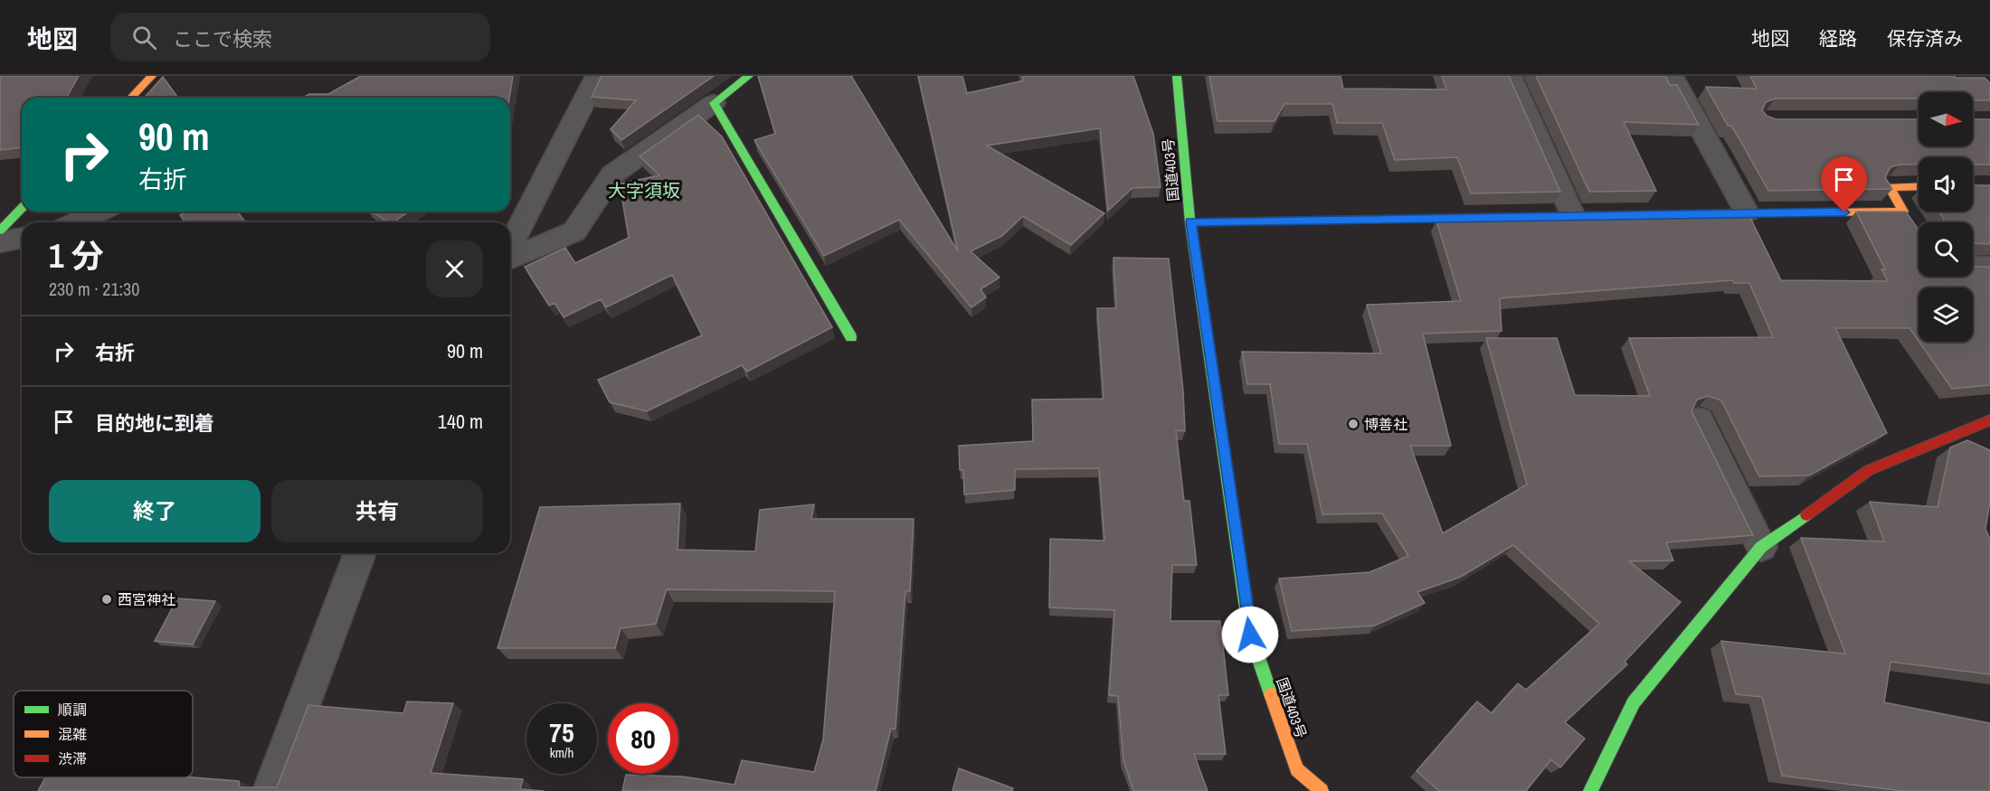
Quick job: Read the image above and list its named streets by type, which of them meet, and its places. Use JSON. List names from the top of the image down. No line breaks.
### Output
{"streets":{"main road":["国道403号"]},"districts":["大字須坂"],"places":["博善社","西宮神社"],"legend":["順調","混雑","渋滞"],"north":"right","page":{"header":"地図","search":"ここで検索","nav":["地図","経路","保存済み"],"turn":["90 m","右折"],"heading":["1 分","230 m · 21:30"],"list":[{"name":"右折","value":"90 m"},{"name":"目的地に到着","value":"140 m"}],"buttons":["終了","共有"],"speed":"75 km/h","limit":"80"}}
